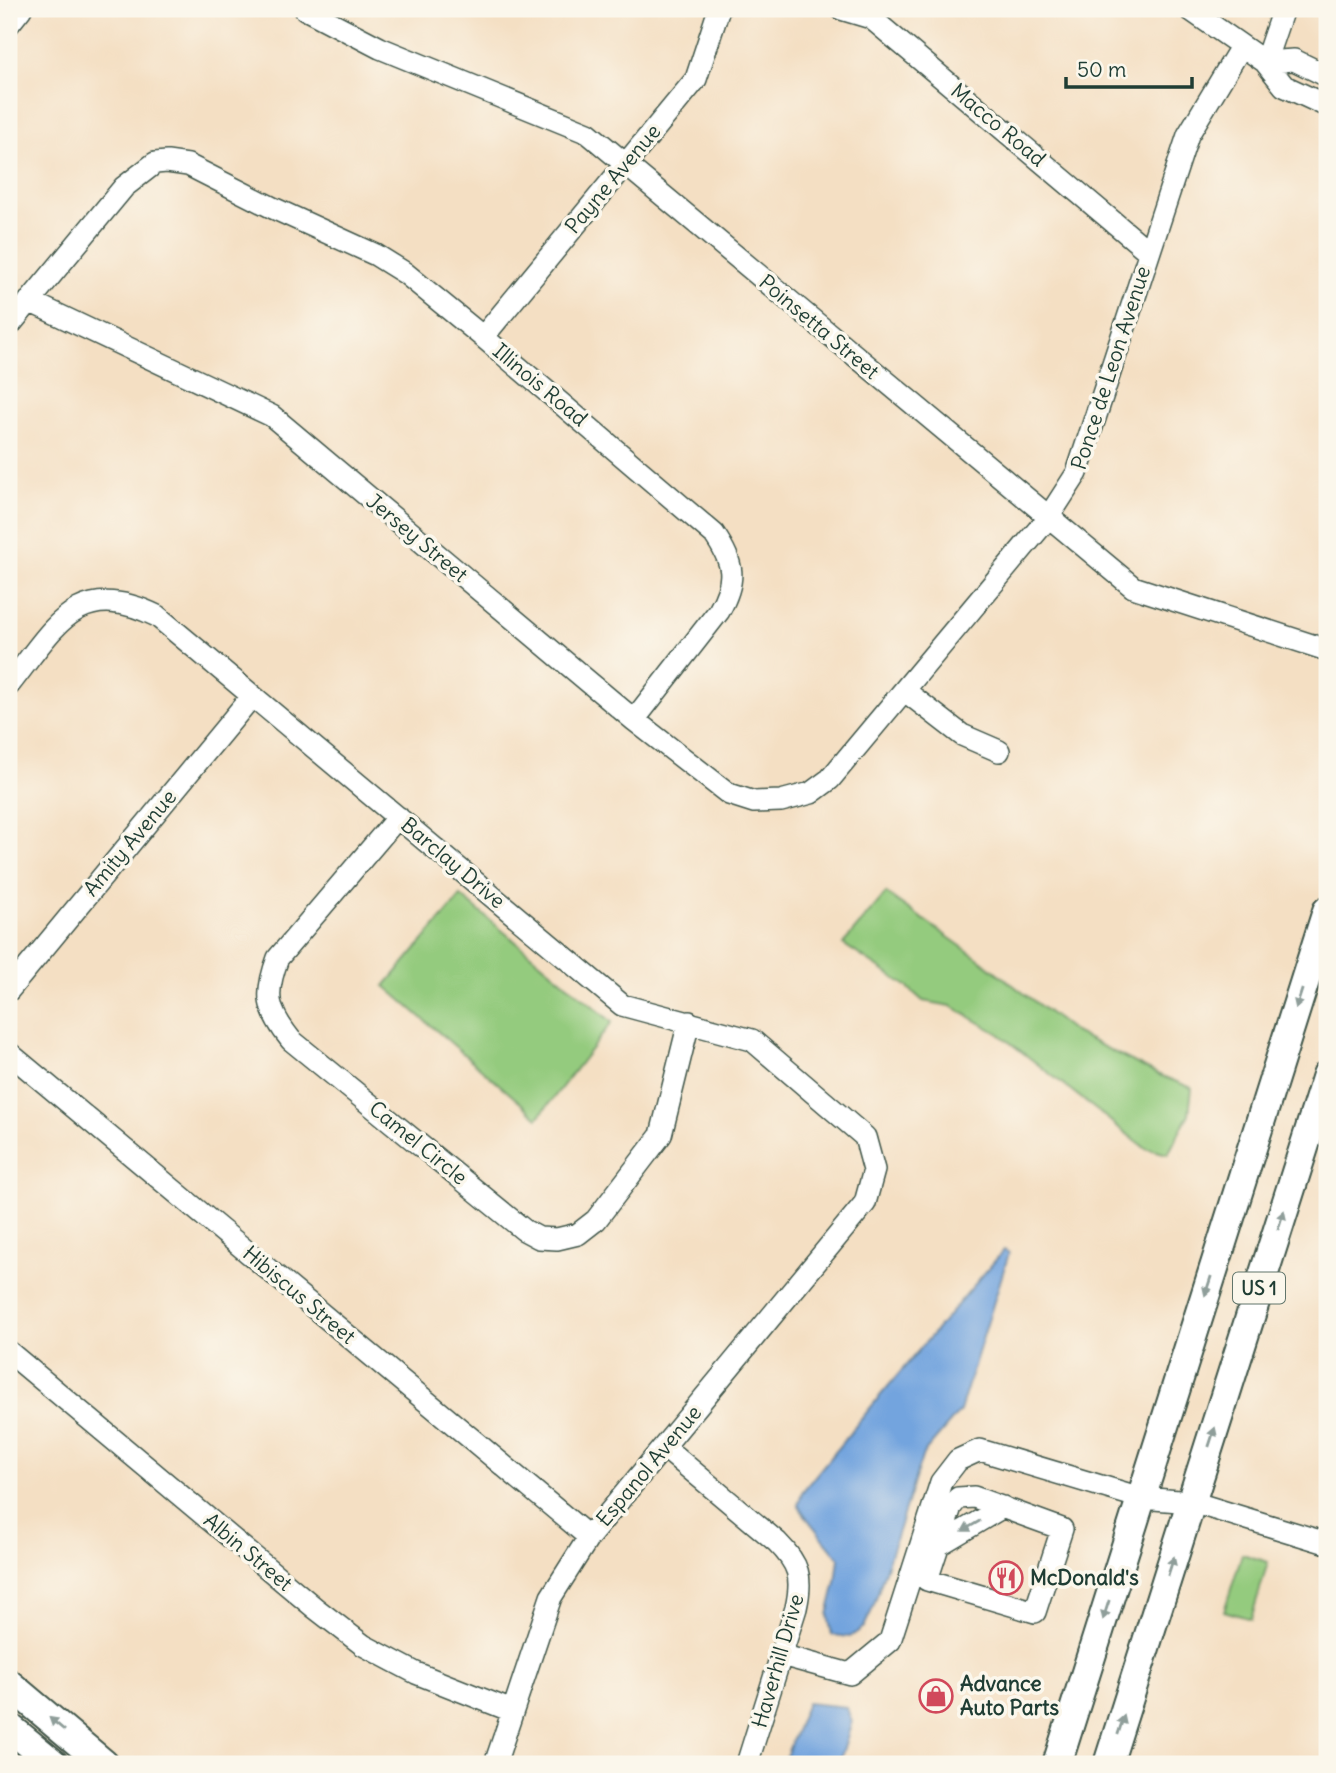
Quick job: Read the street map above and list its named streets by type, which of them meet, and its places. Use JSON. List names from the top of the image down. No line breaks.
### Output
{"streets":{"main road":["US 1"],"street":["Macco Road","Payne Avenue","Poinsetta Street","Ponce de Leon Avenue","Illinois Road","Jersey Street","Amity Avenue","Barclay Drive","Camel Circle","Hibiscus Street","Espanol Avenue","Albin Street","Haverhill Drive"]},"crossings":[["Macco Road","Ponce de Leon Avenue"],["Payne Avenue","Poinsetta Street"],["Payne Avenue","Illinois Road"],["Poinsetta Street","Ponce de Leon Avenue"],["Ponce de Leon Avenue","Jersey Street"],["Illinois Road","Jersey Street"],["Amity Avenue","Barclay Drive"],["Barclay Drive","Camel Circle"],["Barclay Drive","Espanol Avenue"],["Hibiscus Street","Espanol Avenue"],["Espanol Avenue","Albin Street"],["Espanol Avenue","Haverhill Drive"]],"places":{"restaurant":["McDonald's"],"shop":["Advance Auto Parts"]},"scale_bar":"50 m"}
